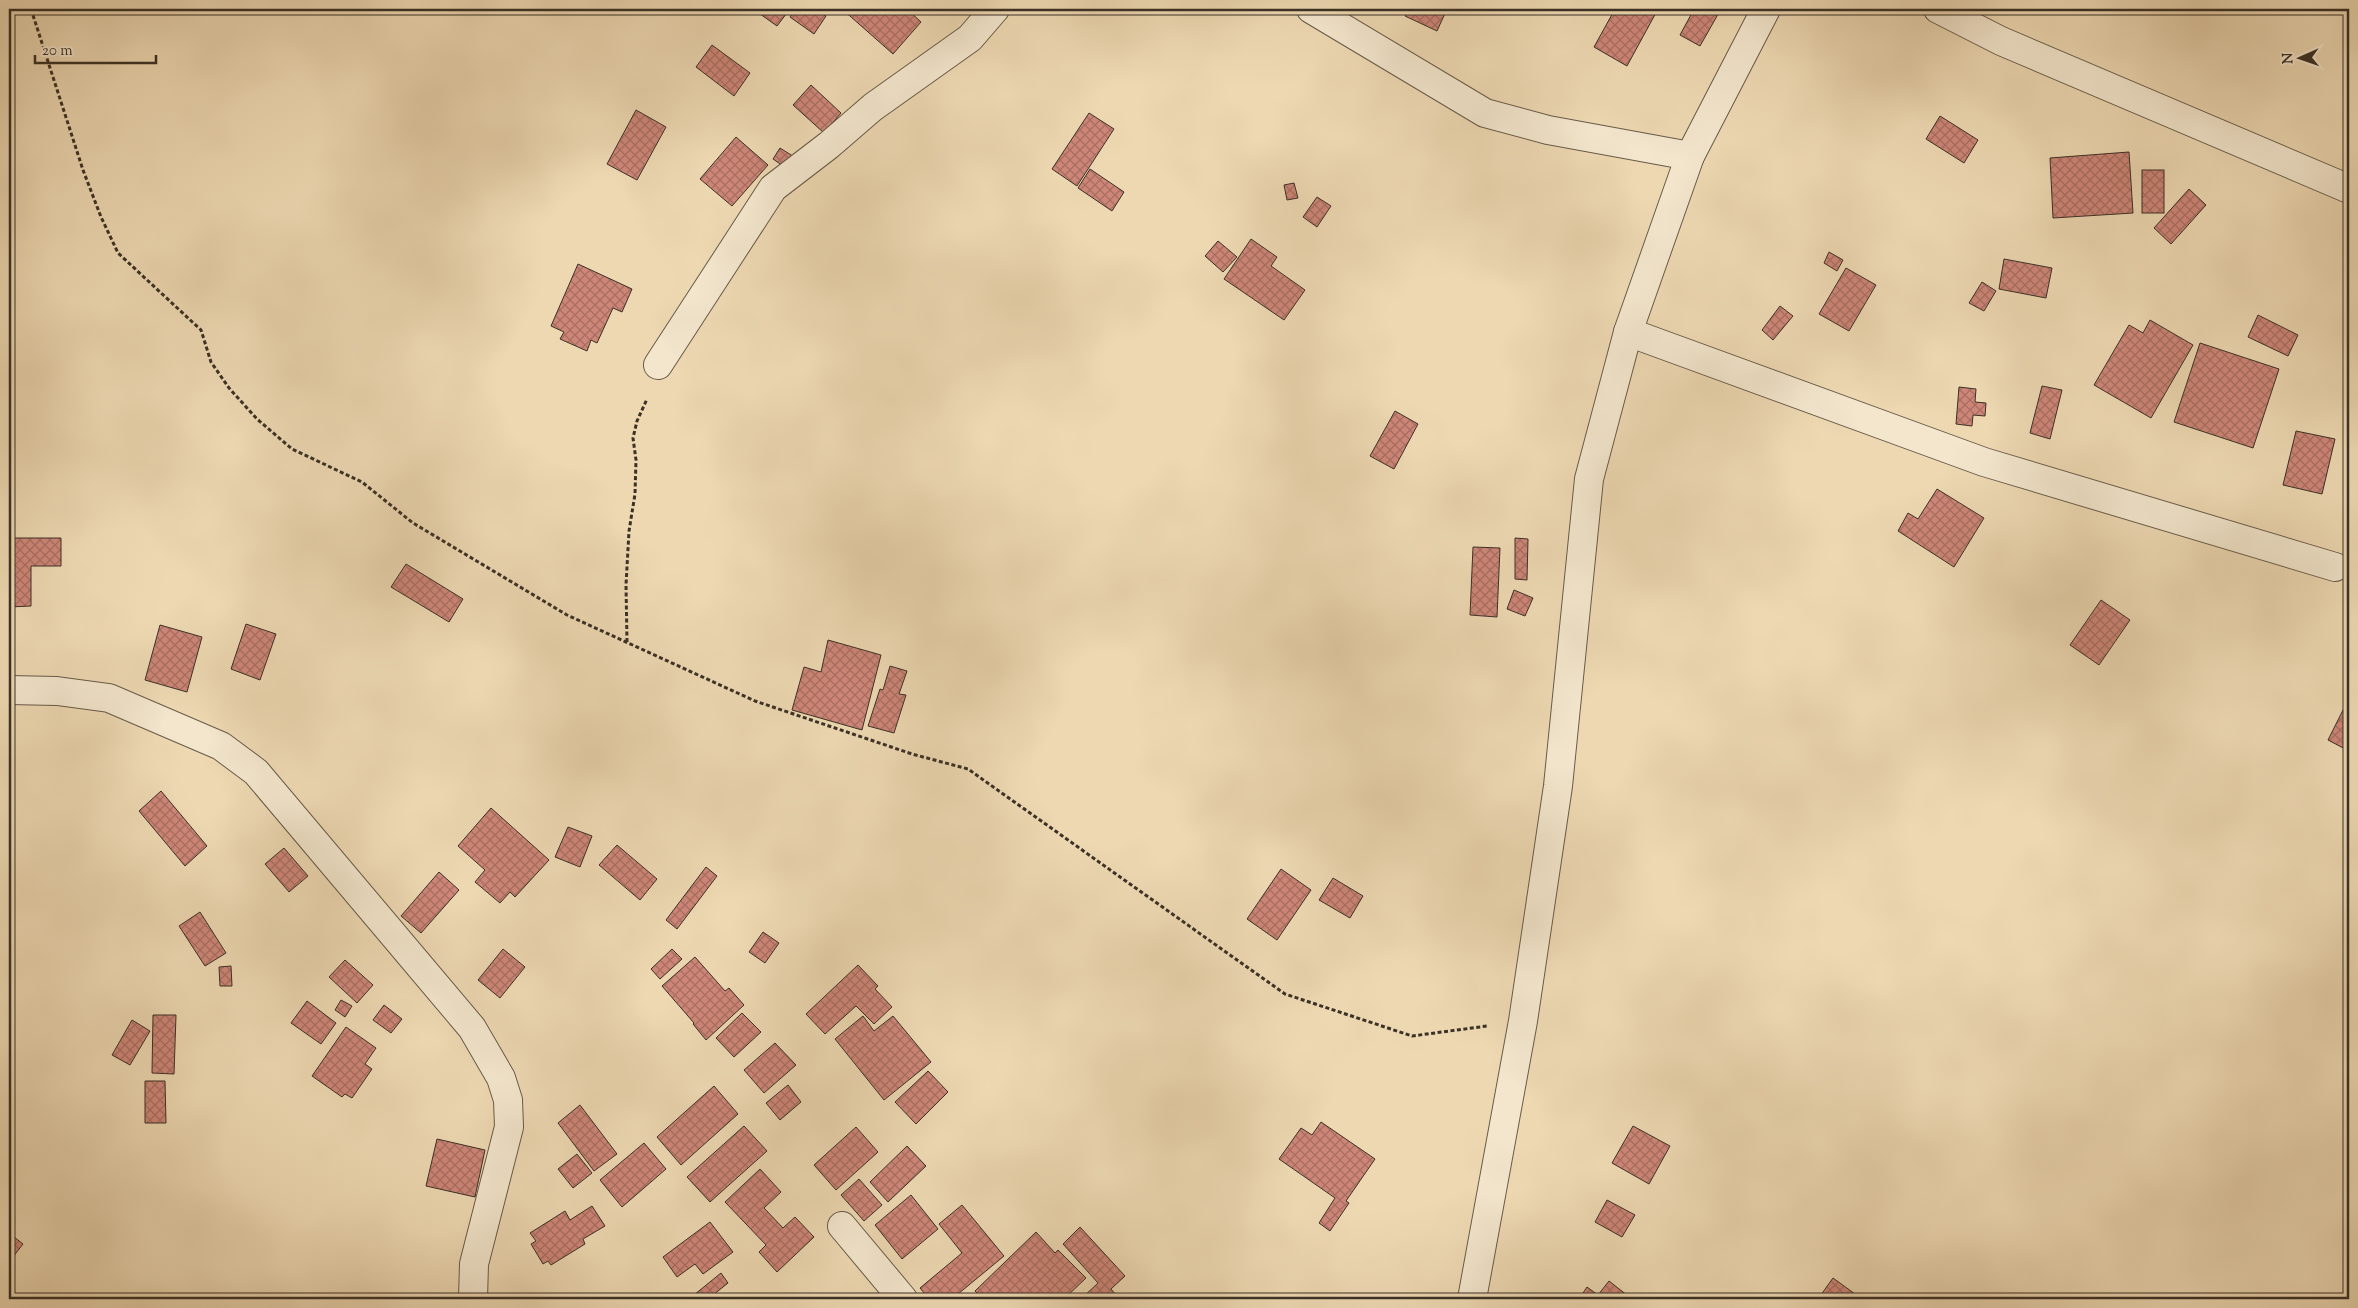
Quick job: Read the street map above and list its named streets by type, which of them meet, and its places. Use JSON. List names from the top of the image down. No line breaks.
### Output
{"scale_bar":"20 m","north":"left"}
